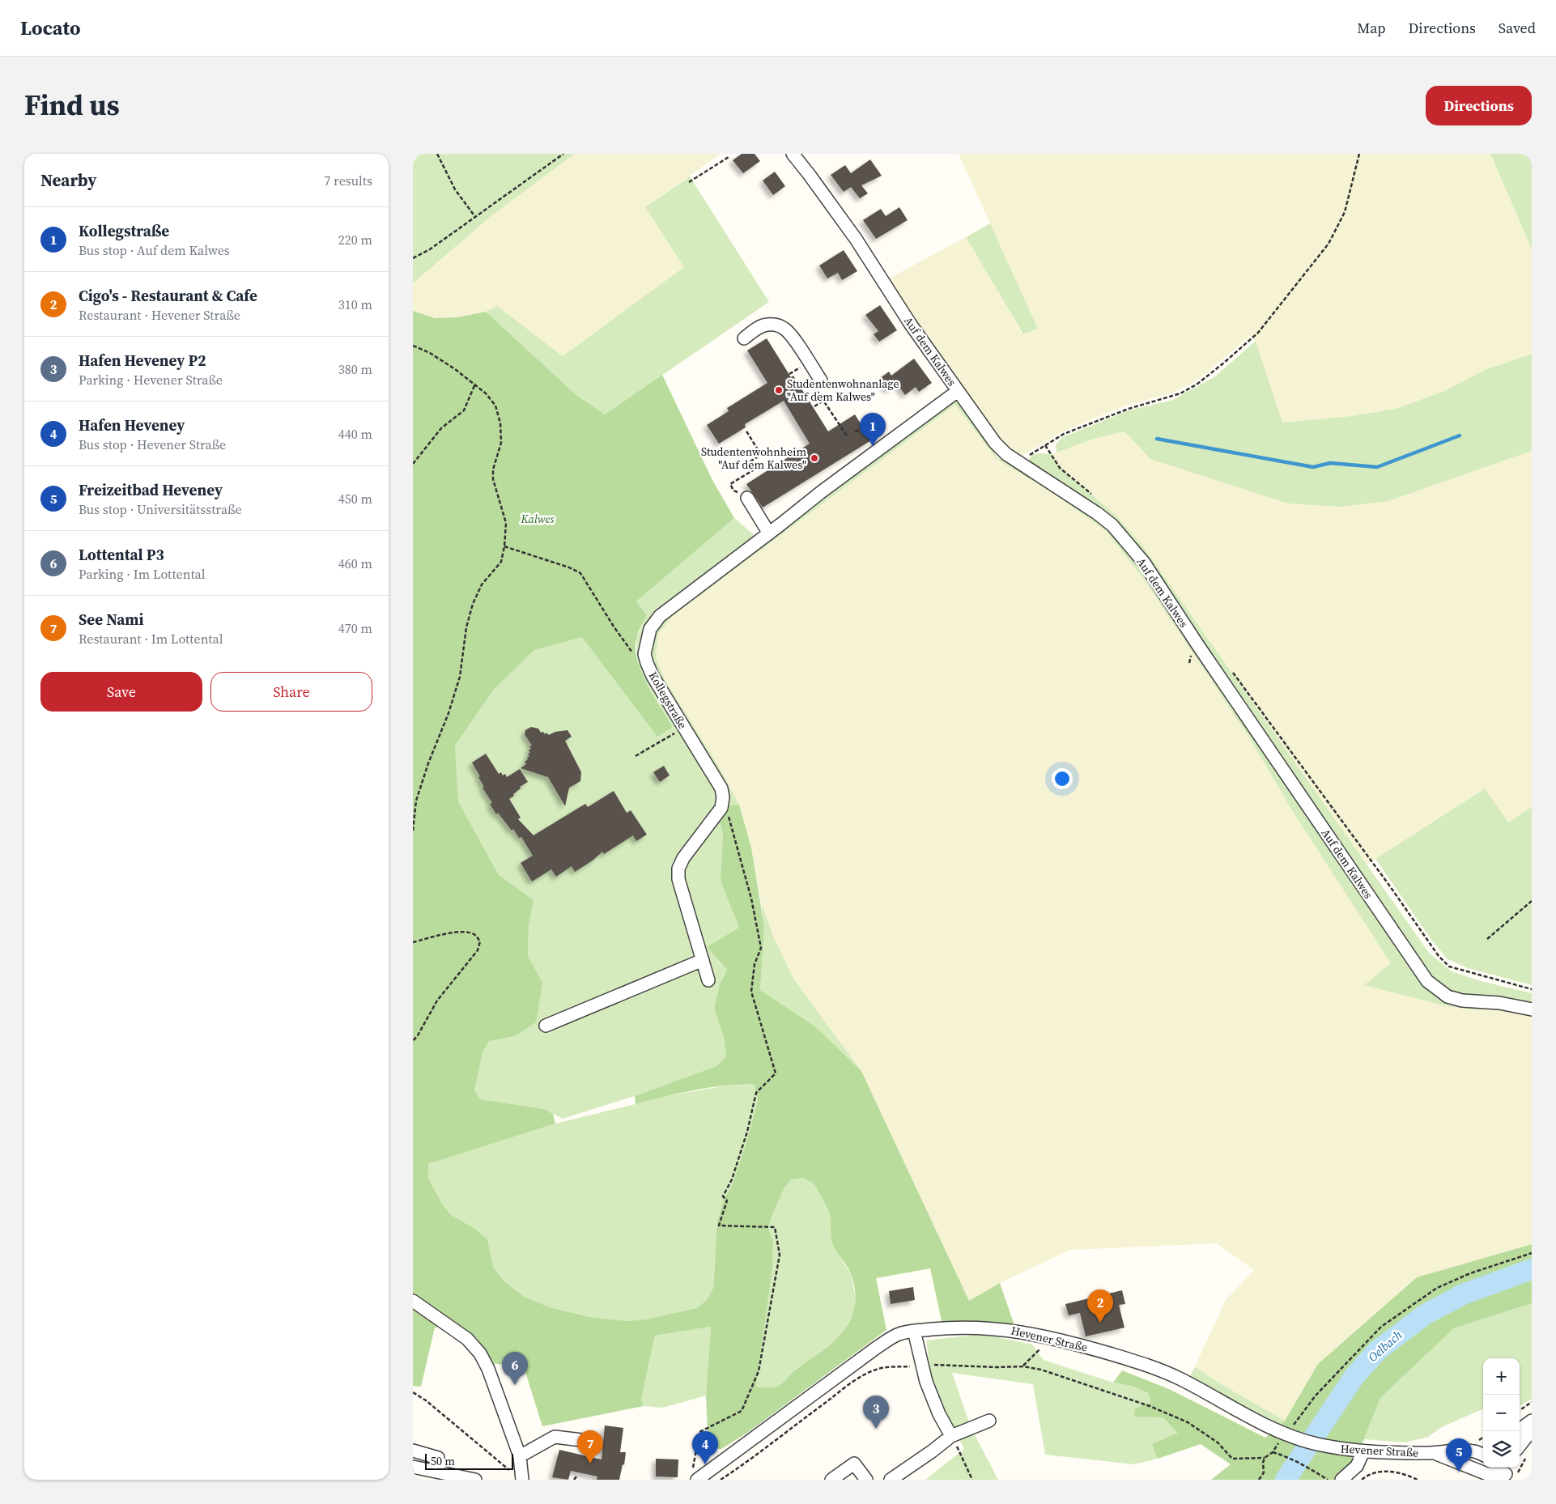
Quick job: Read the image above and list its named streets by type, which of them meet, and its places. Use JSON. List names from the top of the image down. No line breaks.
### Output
{"streets":{"street":["Auf dem Kalwes","Kollegstraße","Hevener Straße"]},"water":["Oelbach"],"parks":["Kalwes"],"places":["Studentenwohnanlage \"Auf dem Kalwes\"","Studentenwohnheim \"Auf dem Kalwes\""],"scale_bar":"50 m","page":{"header":"Locato","nav":["Map","Directions","Saved"],"title":"Find us","buttons":["Directions",["Save","Share"]],"heading":["Nearby","7 results"],"list":[{"mark":"1","name":"Kollegstraße","note":"Bus stop · Auf dem Kalwes","value":"220 m"},{"mark":"2","name":"Cigo's - Restaurant & Cafe","note":"Restaurant · Hevener Straße","value":"310 m"},{"mark":"3","name":"Hafen Heveney P2","note":"Parking · Hevener Straße","value":"380 m"},{"mark":"4","name":"Hafen Heveney","note":"Bus stop · Hevener Straße","value":"440 m"},{"mark":"5","name":"Freizeitbad Heveney","note":"Bus stop · Universitätsstraße","value":"450 m"},{"mark":"6","name":"Lottental P3","note":"Parking · Im Lottental","value":"460 m"},{"mark":"7","name":"See Nami","note":"Restaurant · Im Lottental","value":"470 m"}],"pins":["1","2","6","3","7","4","5"],"map_buttons":["+","−"],"scale":"50 m"}}
